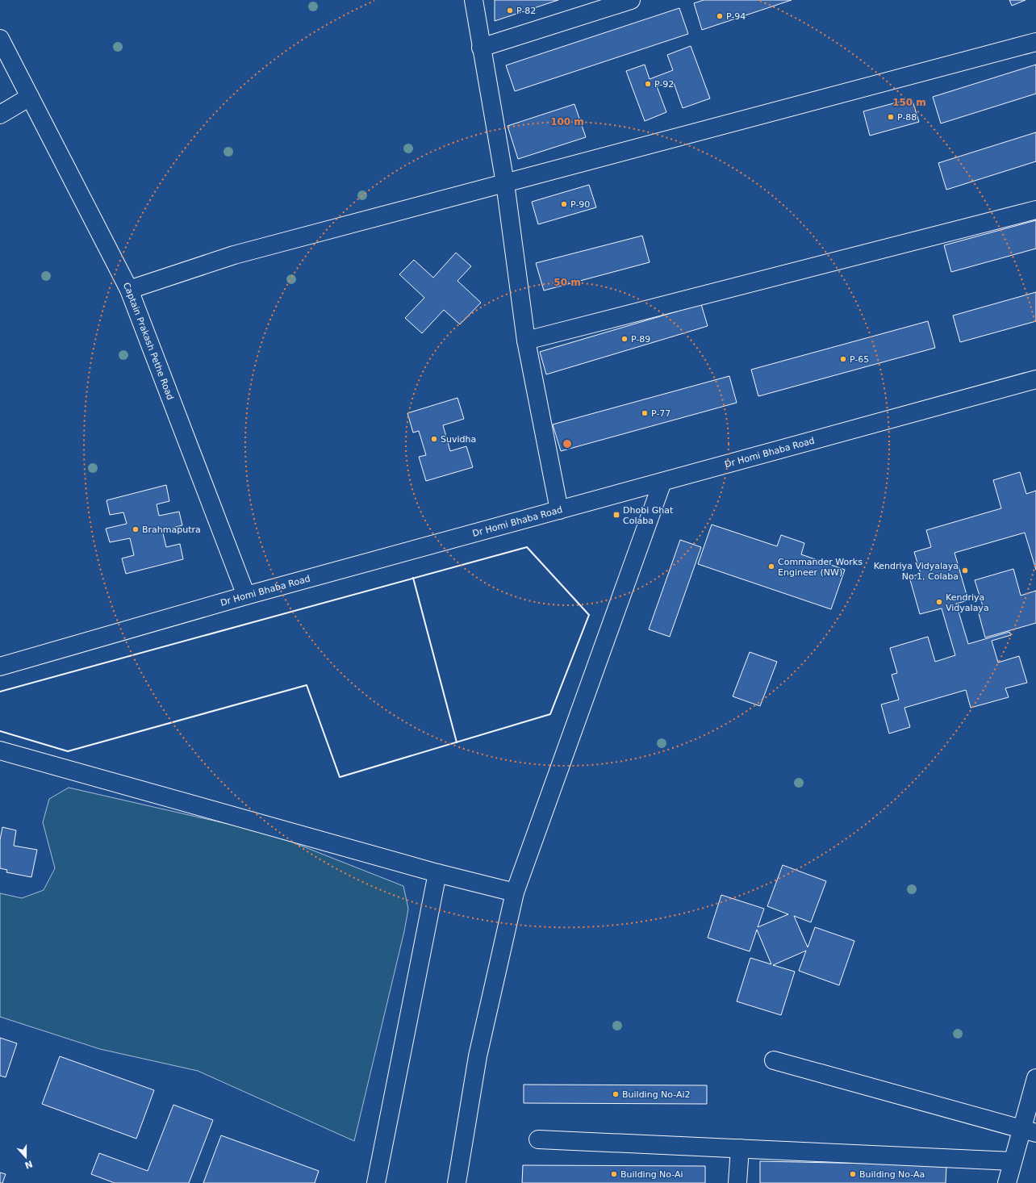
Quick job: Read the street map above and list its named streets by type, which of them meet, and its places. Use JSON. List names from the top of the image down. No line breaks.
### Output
{"streets":{"street":["Captain Prakash Pethe Road","Dr Homi Bhaba Road"]},"crossings":[["Captain Prakash Pethe Road","Dr Homi Bhaba Road"]],"places":{"other":["P-82","P-94","P-92","P-88","P-90","P-89","P-65","P-77","Suvidha","Brahmaputra","Commander Works Engineer (NW)","Kendriya Vidyalaya No.1, Colaba","Kendriya Vidyalaya","Building No-Ai2","Building No-Ai","Building No-Aa"],"transit":["Dhobi Ghat Colaba"]},"north":"bottom","rings":["150 m","100 m","50 m"]}
